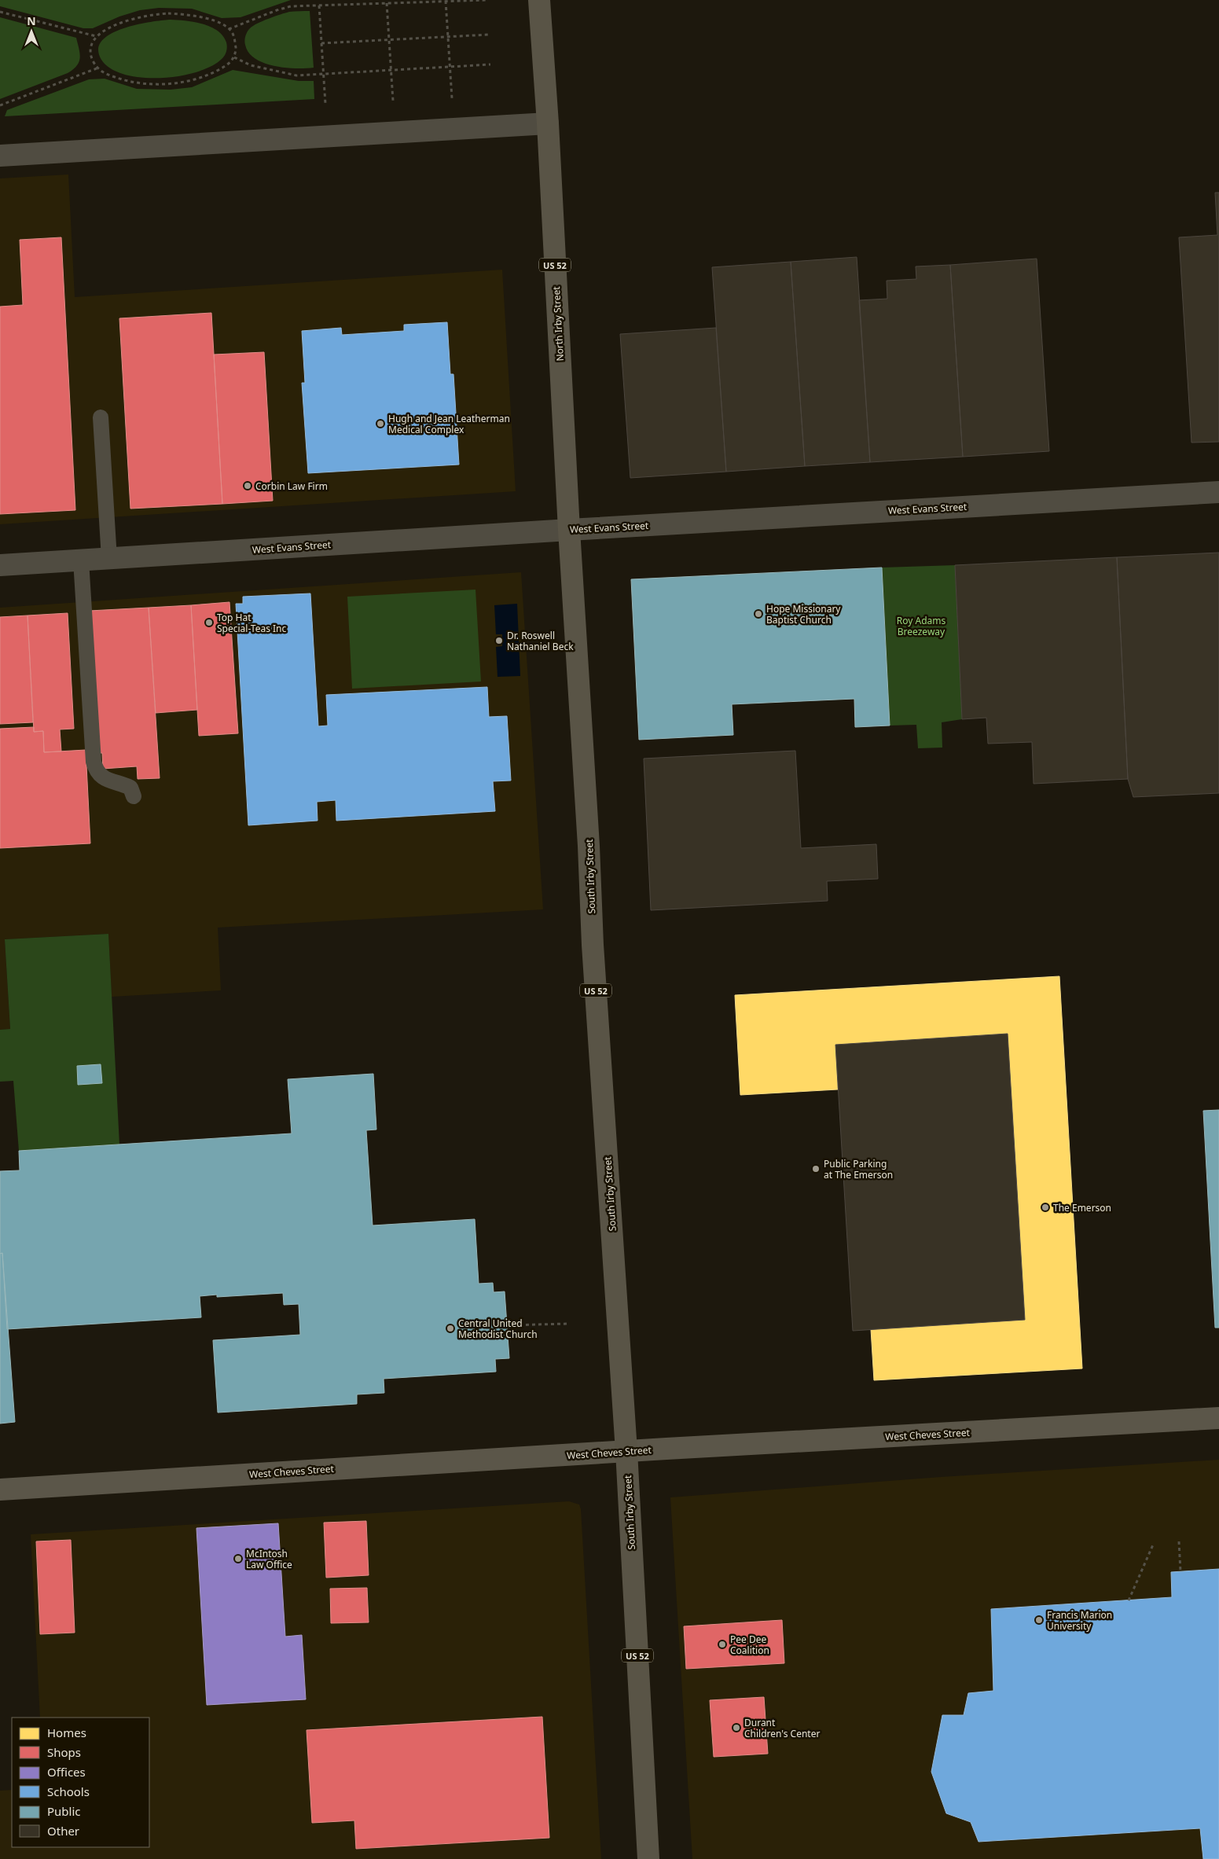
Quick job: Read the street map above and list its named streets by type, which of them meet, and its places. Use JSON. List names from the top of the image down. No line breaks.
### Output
{"streets":{"main road":["US 52","North Irby Street","South Irby Street","West Cheves Street"],"street":["West Evans Street"]},"crossings":[["North Irby Street","West Evans Street"],["North Irby Street","South Irby Street"],["West Evans Street","South Irby Street"],["South Irby Street","West Cheves Street"]],"parks":["Roy Adams Breezeway"],"places":["Hugh and Jean Leatherman Medical Complex","Corbin Law Firm","Hope Missionary Baptist Church","Top Hat Special-Teas Inc","Dr. Roswell Nathaniel Beck","Public Parking at The Emerson","The Emerson","Central United Methodist Church","McIntosh Law Office","Francis Marion University","Pee Dee Coalition","Durant Children's Center"],"legend":["Homes","Shops","Offices","Schools","Public","Other"],"north":"top"}
